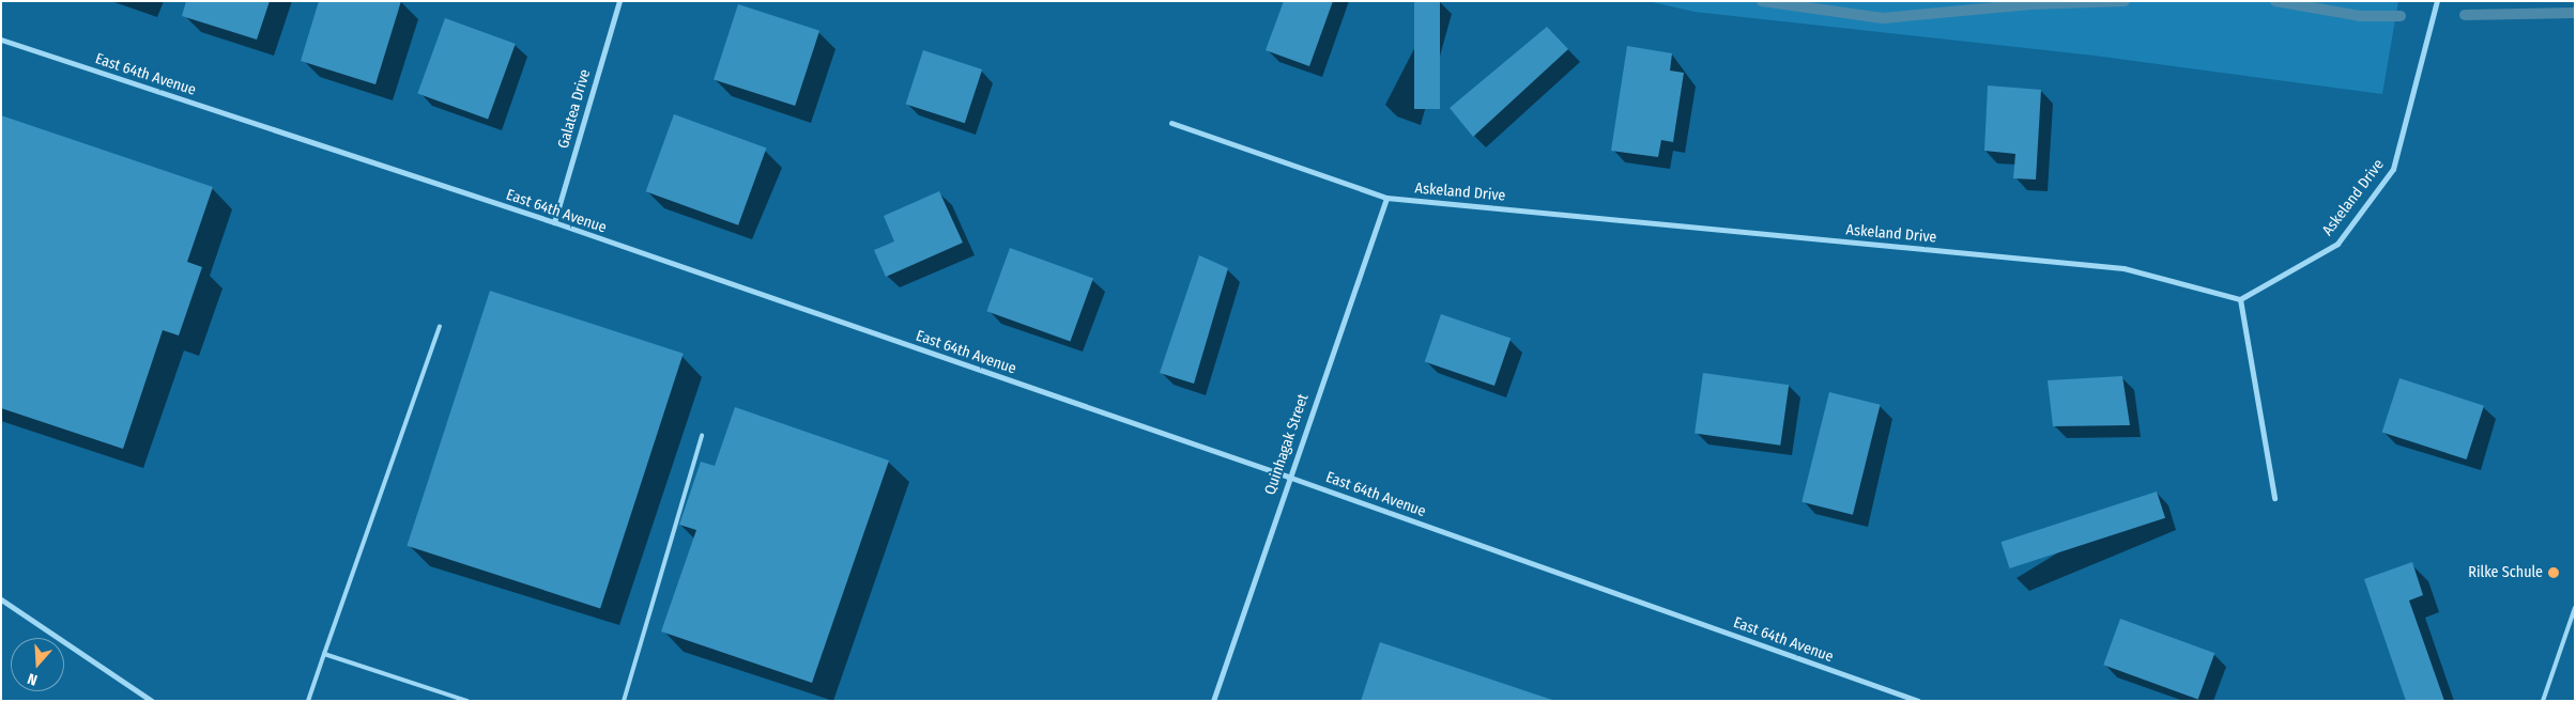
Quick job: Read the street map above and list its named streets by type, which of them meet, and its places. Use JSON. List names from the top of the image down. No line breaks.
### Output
{"streets":{"street":["East 64th Avenue","Galatea Drive","Askeland Drive","Quinhagak Street"]},"crossings":[["East 64th Avenue","Galatea Drive"],["East 64th Avenue","Quinhagak Street"],["Askeland Drive","Quinhagak Street"]],"places":["Rilke Schule"],"north":"bottom"}
